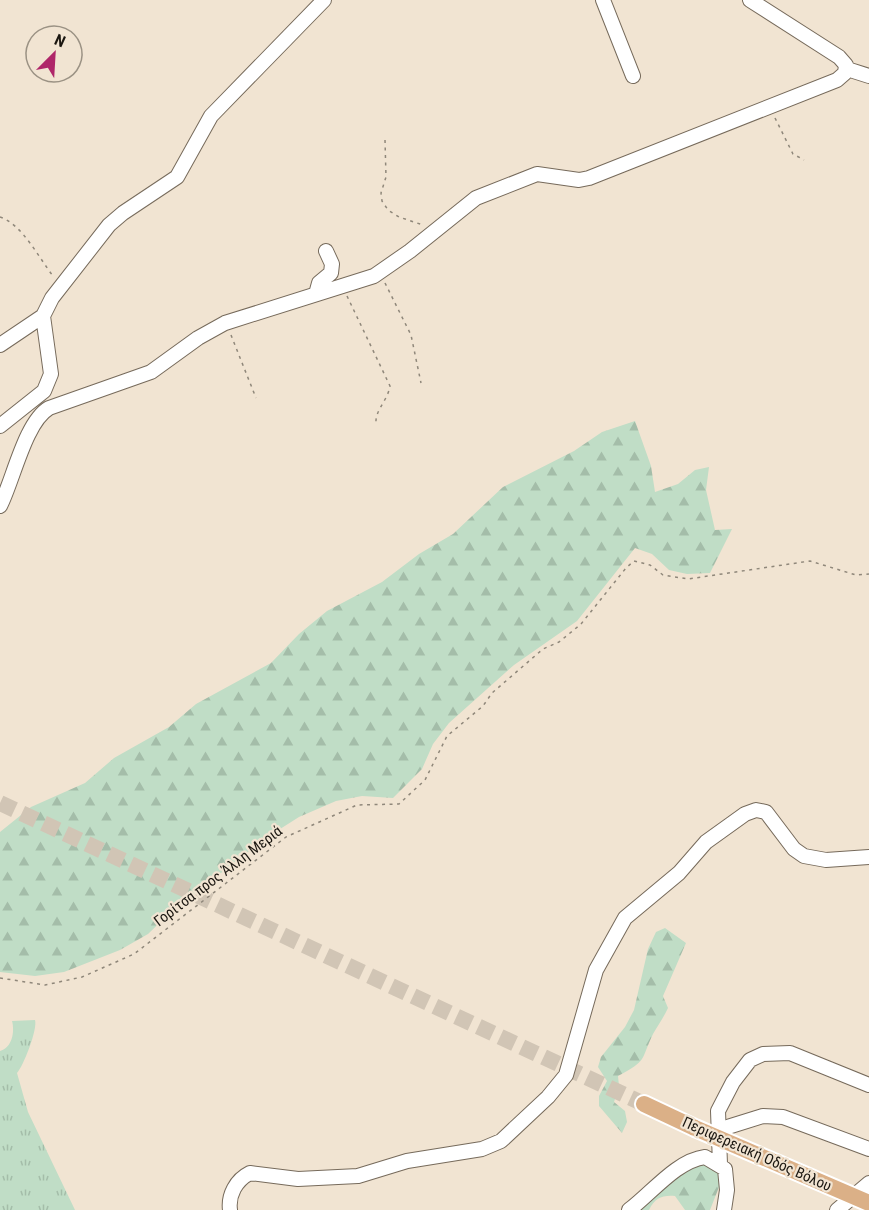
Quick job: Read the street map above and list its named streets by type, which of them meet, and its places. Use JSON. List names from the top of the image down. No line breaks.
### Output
{"streets":{"main road":["Περιφερειακή Οδός Βόλου"],"path":["Γορίτσα προς Άλλη Μεριά"]},"north":"top right"}
